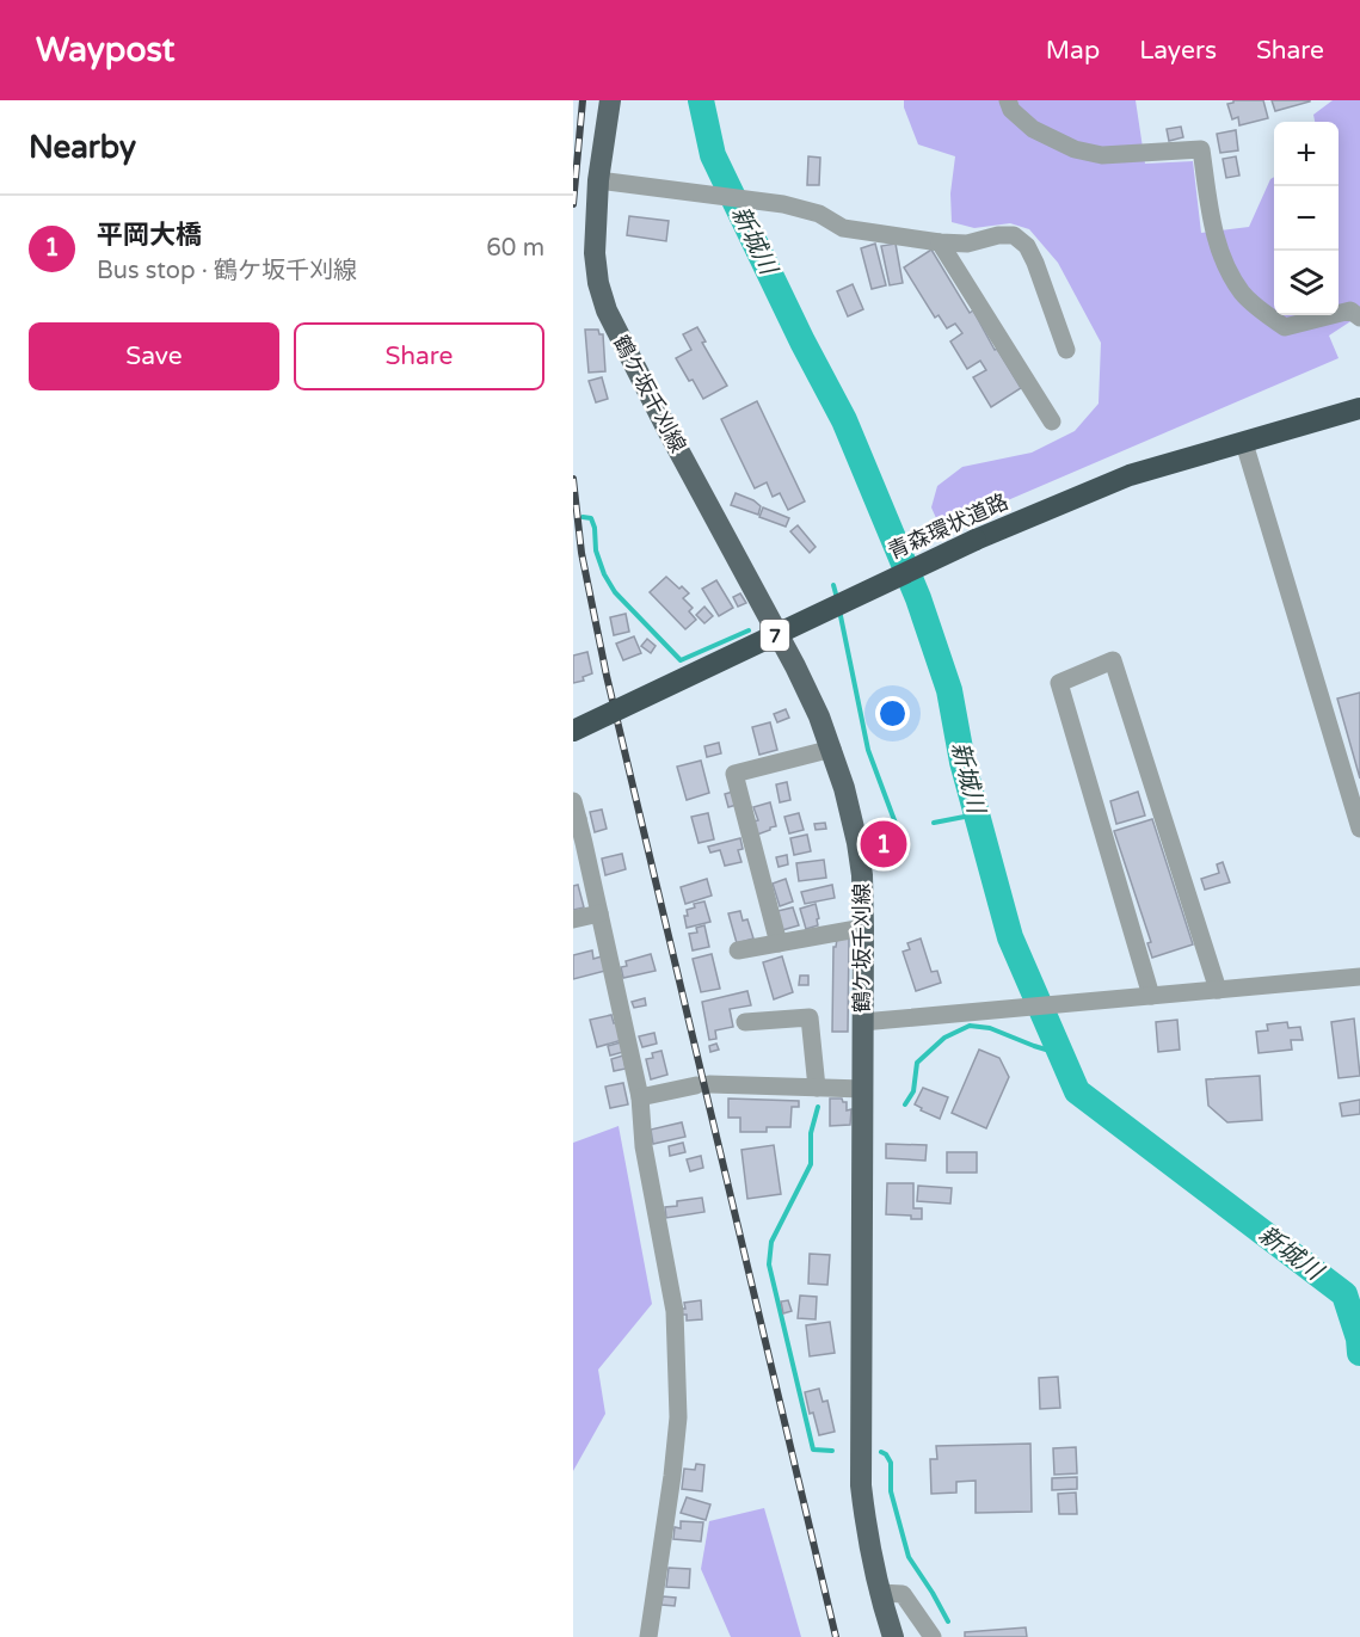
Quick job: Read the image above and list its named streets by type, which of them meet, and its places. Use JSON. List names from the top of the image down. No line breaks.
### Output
{"streets":{"highway":["青森環状道路","7"],"main road":["鶴ケ坂千刈線"]},"water":["新城川"],"page":{"header":"Waypost","nav":["Map","Layers","Share"],"heading":"Nearby","map_buttons":["+","−"],"list":[{"mark":"1","name":"平岡大橋","note":"Bus stop · 鶴ケ坂千刈線","value":"60 m"}],"buttons":["Save","Share"],"pins":"1"}}
